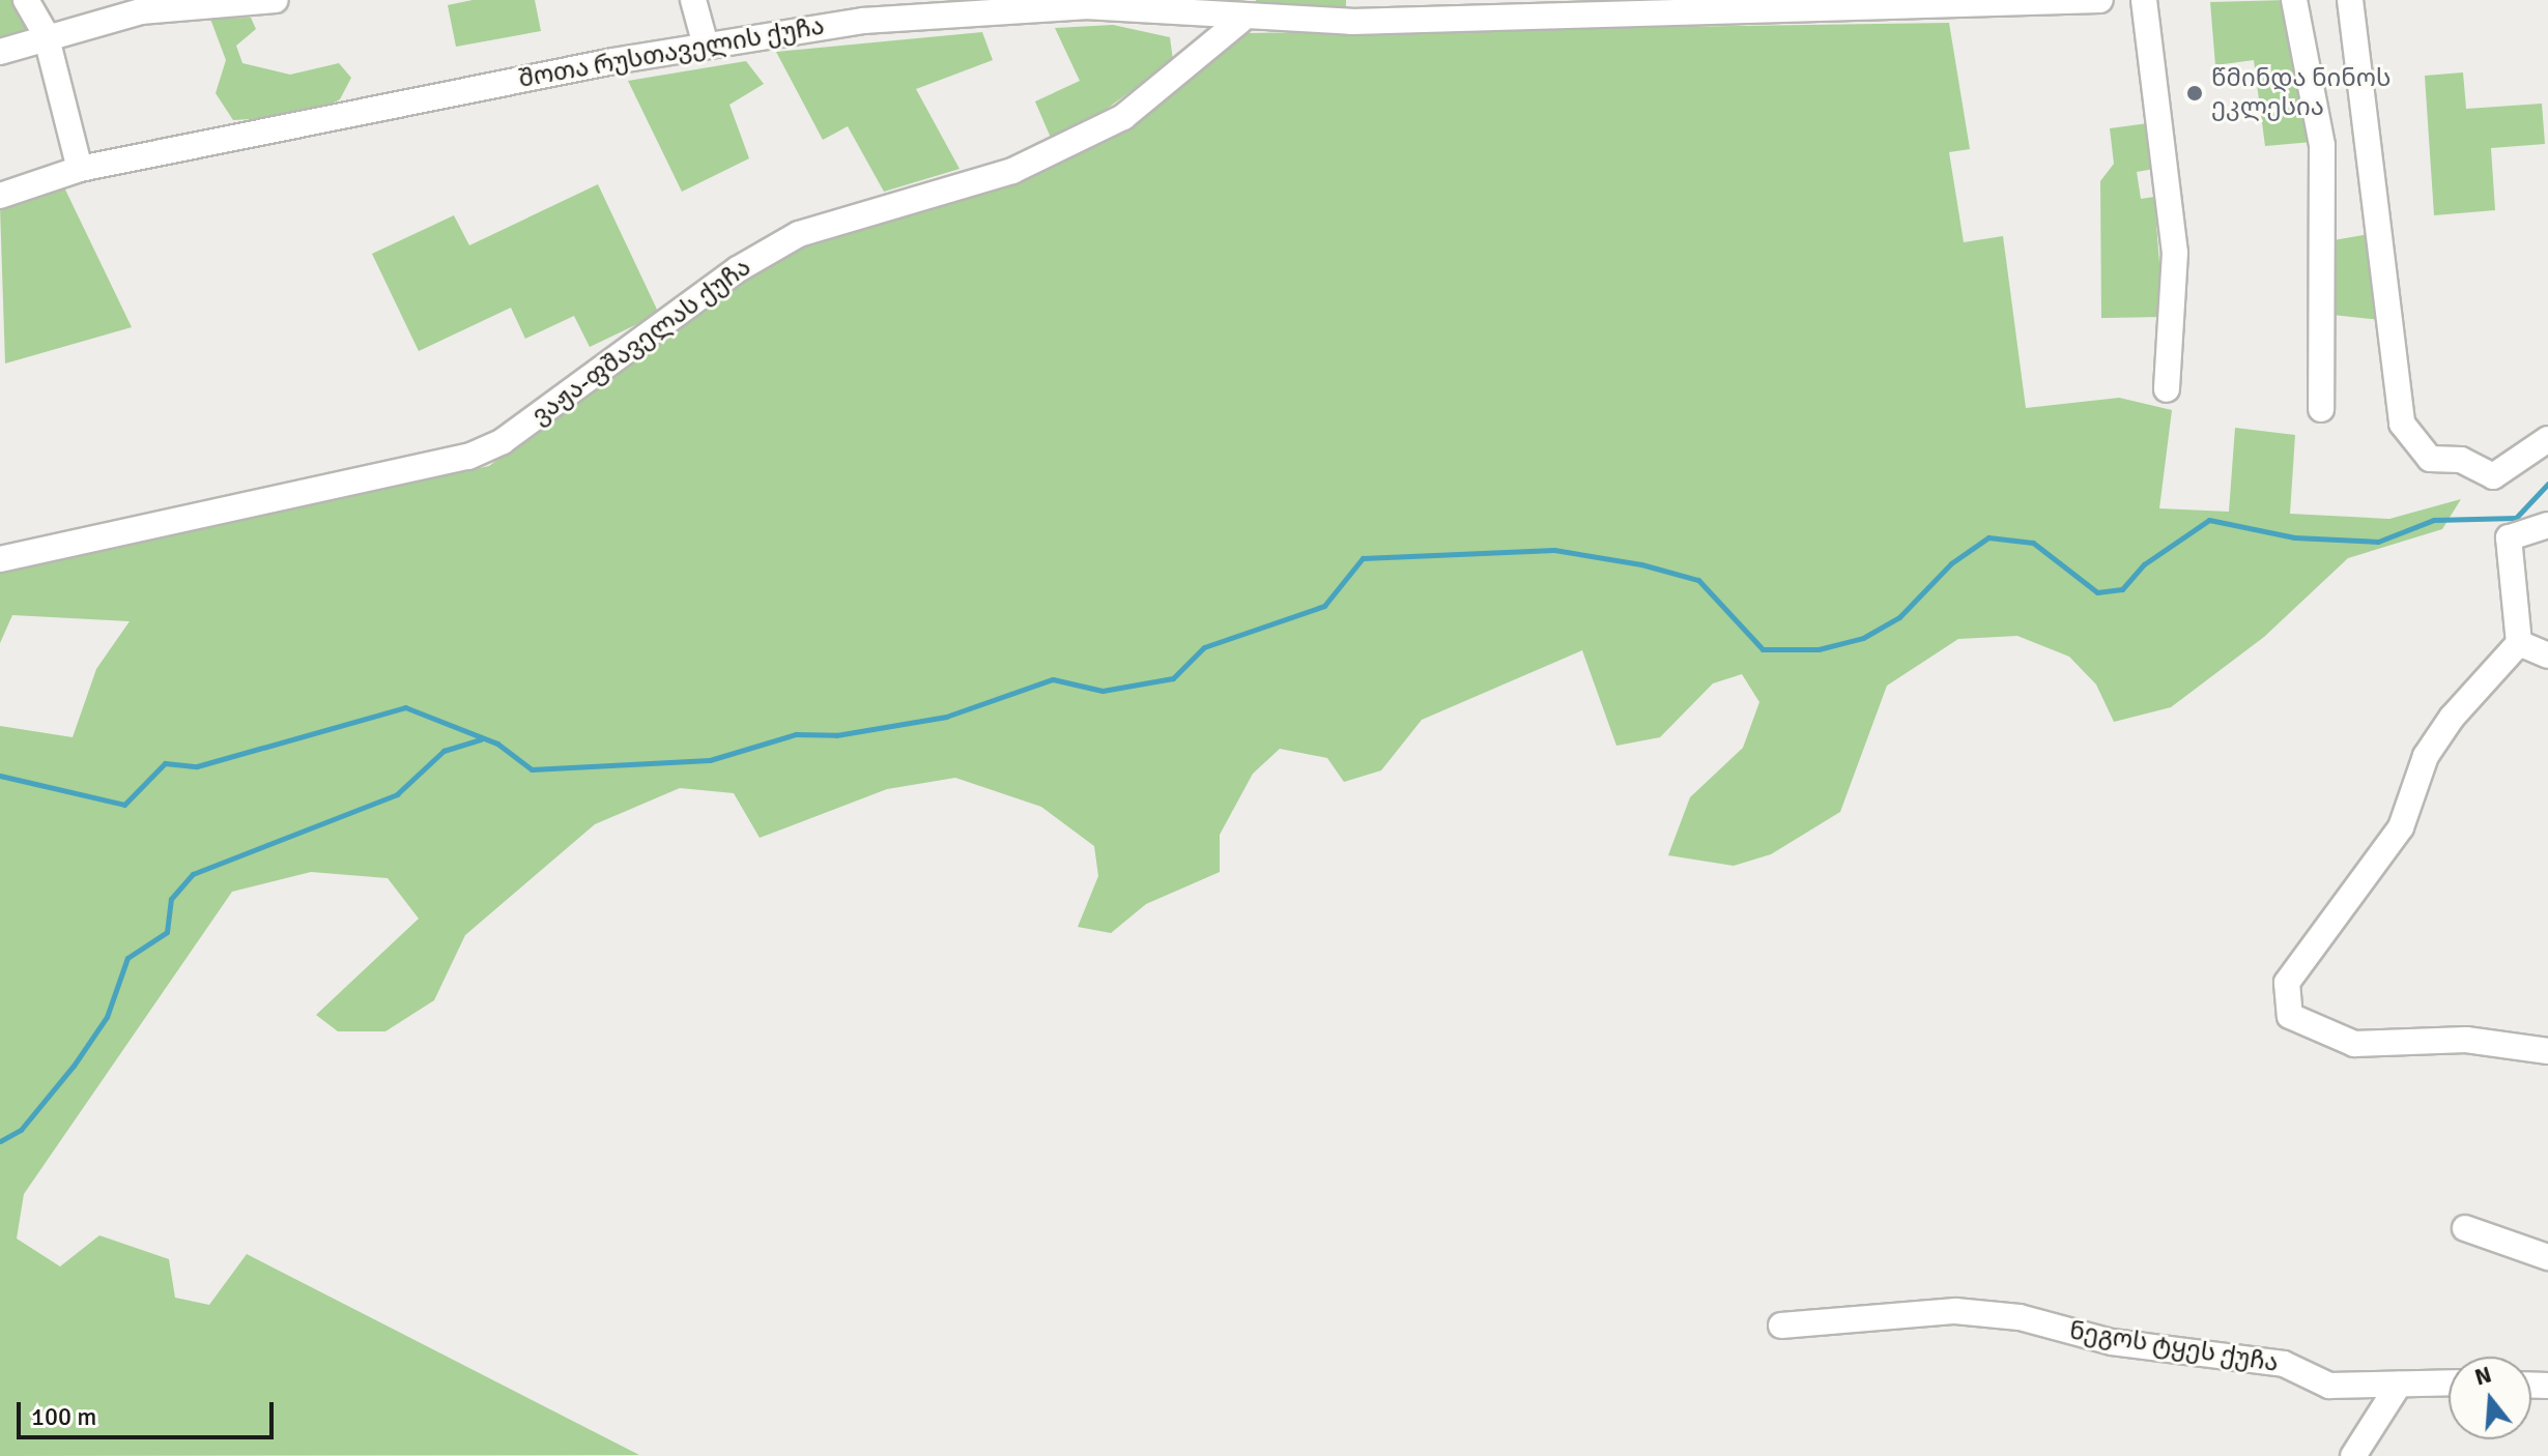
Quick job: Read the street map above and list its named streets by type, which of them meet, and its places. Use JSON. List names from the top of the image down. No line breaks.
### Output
{"streets":{"street":["შოთა რუსთაველის ქუჩა","ვაჟა-ფშაველას ქუჩა","ნეგოს ტყეს ქუჩა"]},"crossings":[["შოთა რუსთაველის ქუჩა","ვაჟა-ფშაველას ქუჩა"]],"places":["წმინდა ნინოს ეკლესია"],"scale_bar":"100 m","north":"top"}
